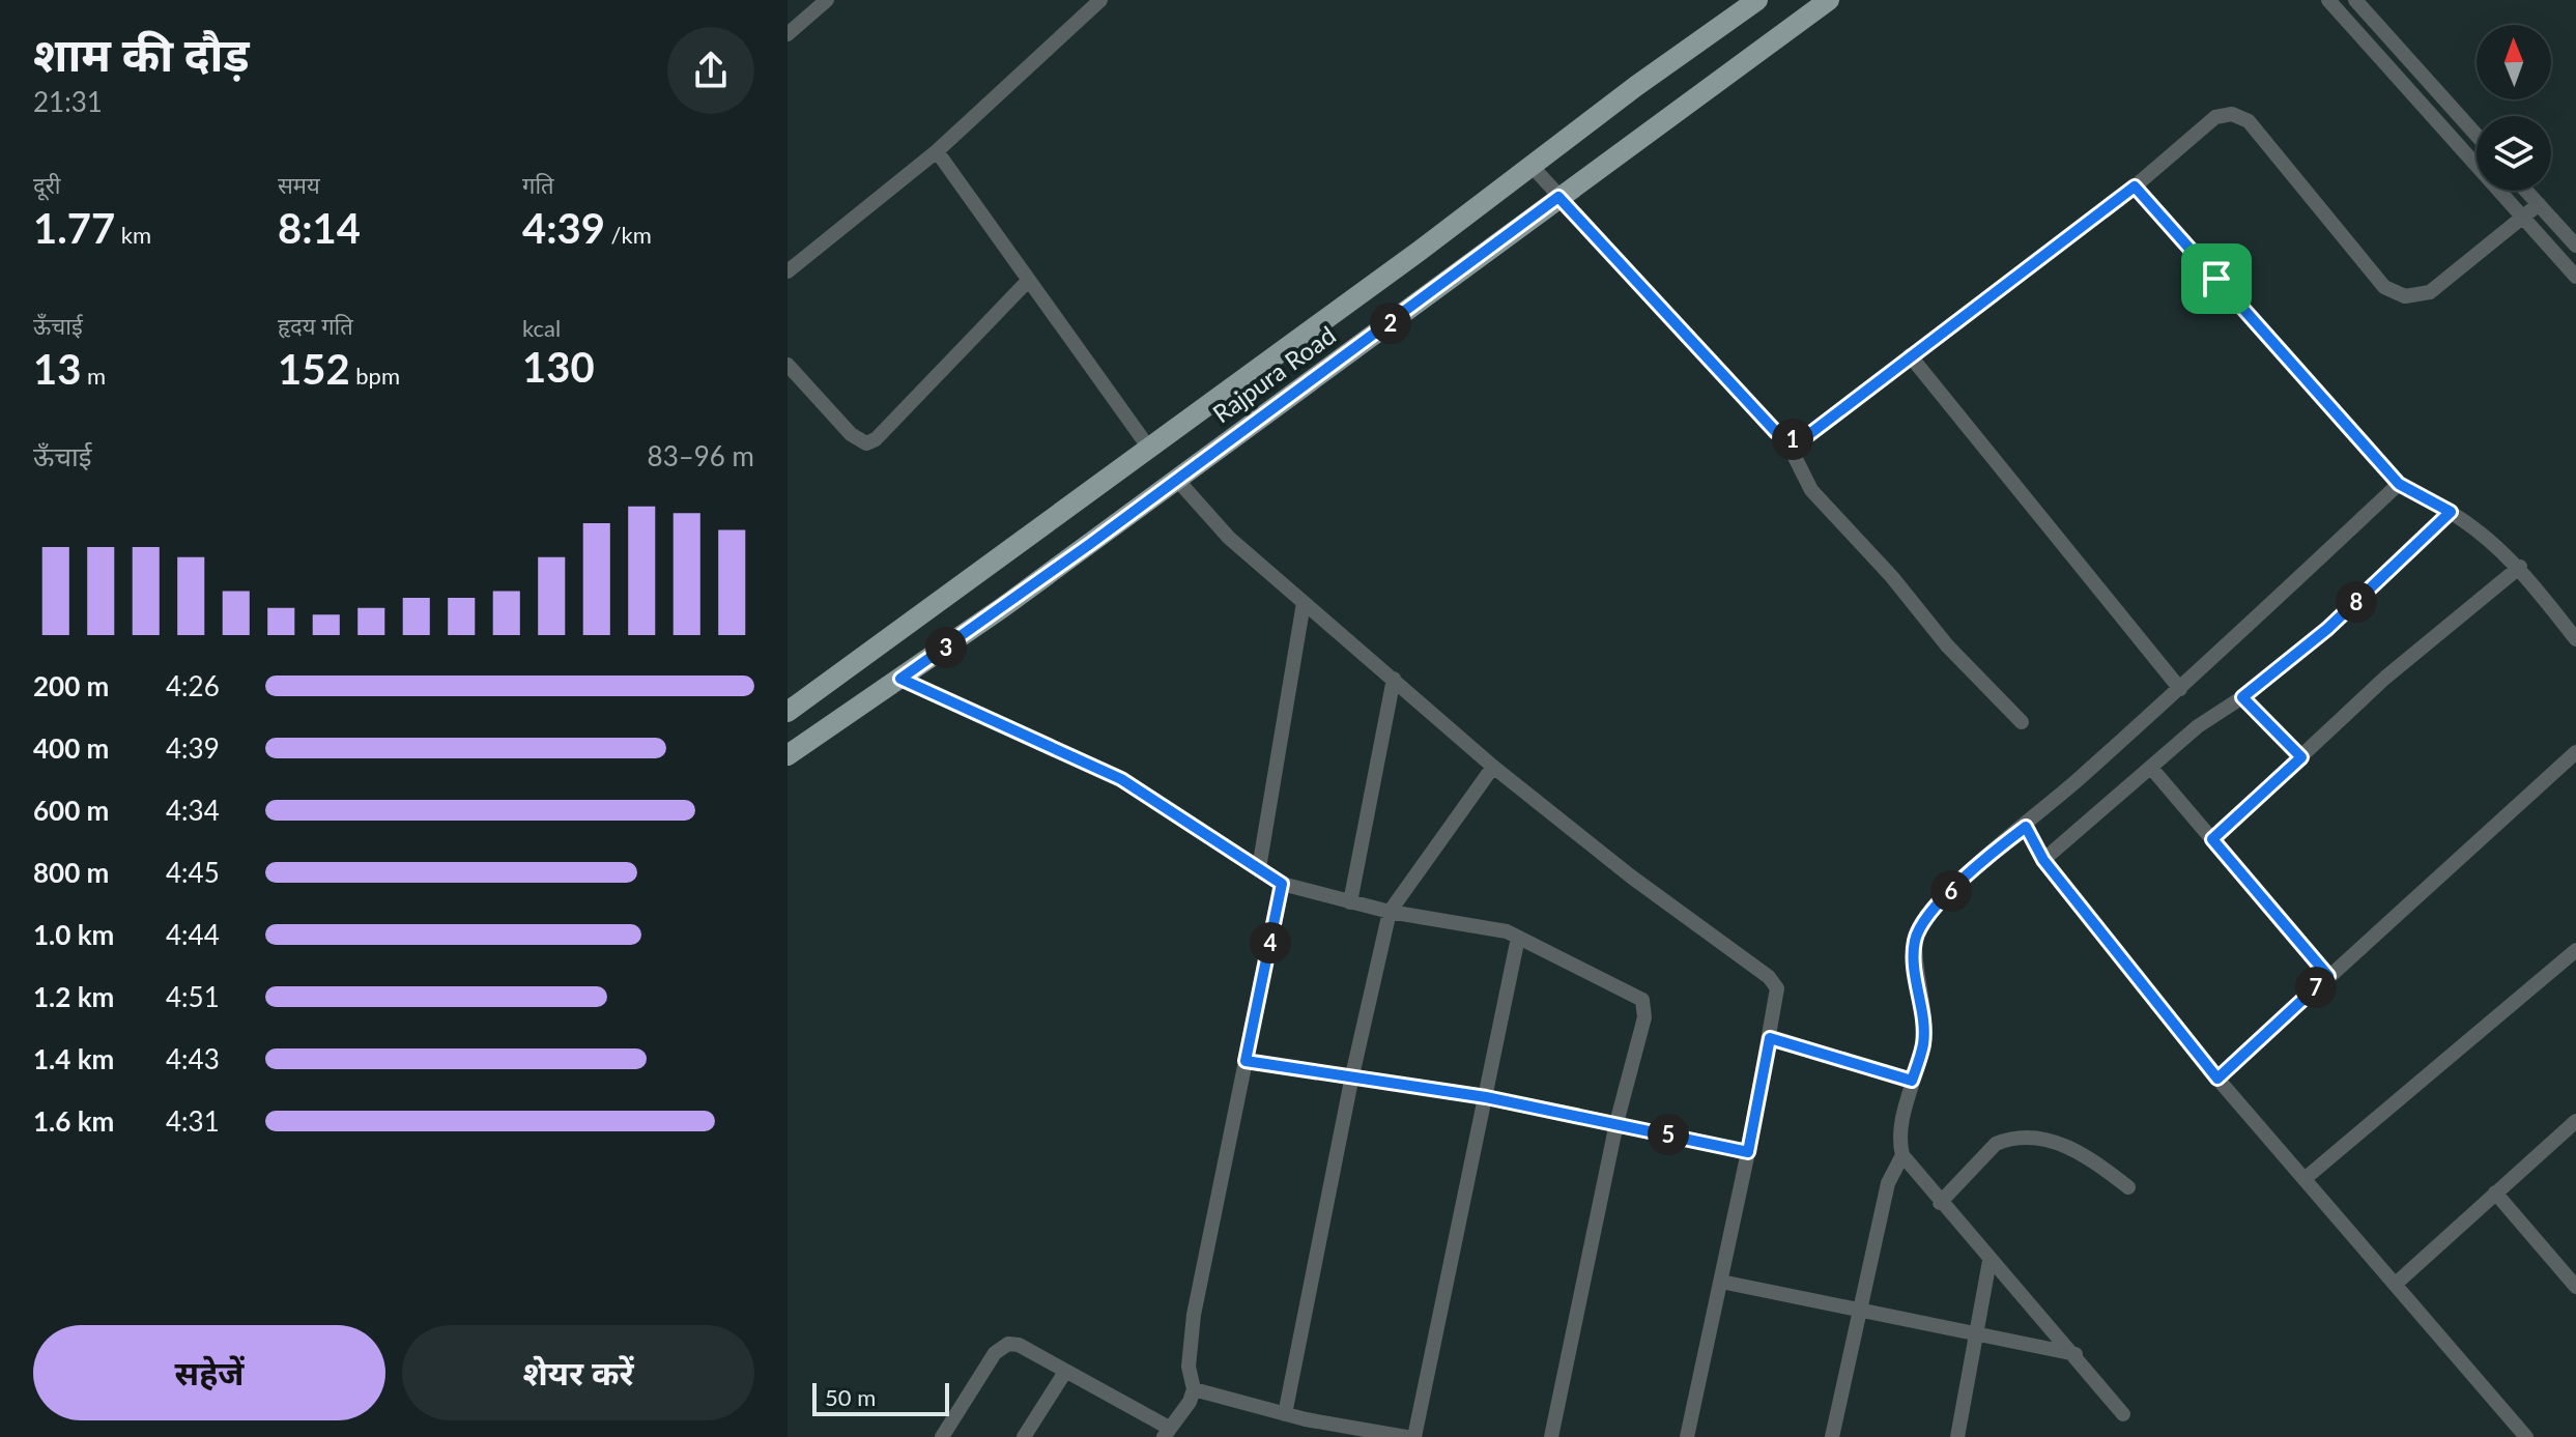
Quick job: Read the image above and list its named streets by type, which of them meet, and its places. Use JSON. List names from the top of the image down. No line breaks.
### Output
{"streets":{"main road":["Rajpura Road"]},"scale_bar":"50 m","north":"top","page":{"heading":["शाम की दौड़","21:31"],"stats":[["दूरी","1.77 km"],["समय","8:14"],["गति","4:39 /km"],["ऊँचाई","13 m"],["हृदय गति","152 bpm"],["kcal","130"]],"pins":["2","1","8","3","6","4","7","5"],"chart":["ऊँचाई","83–96 m"],"list":[{"name":"200 m","note":"4:26"},{"name":"400 m","note":"4:39"},{"name":"600 m","note":"4:34"},{"name":"800 m","note":"4:45"},{"name":"1.0 km","note":"4:44"},{"name":"1.2 km","note":"4:51"},{"name":"1.4 km","note":"4:43"},{"name":"1.6 km","note":"4:31"}],"buttons":["सहेजें","शेयर करें"],"scale":"50 m"}}
